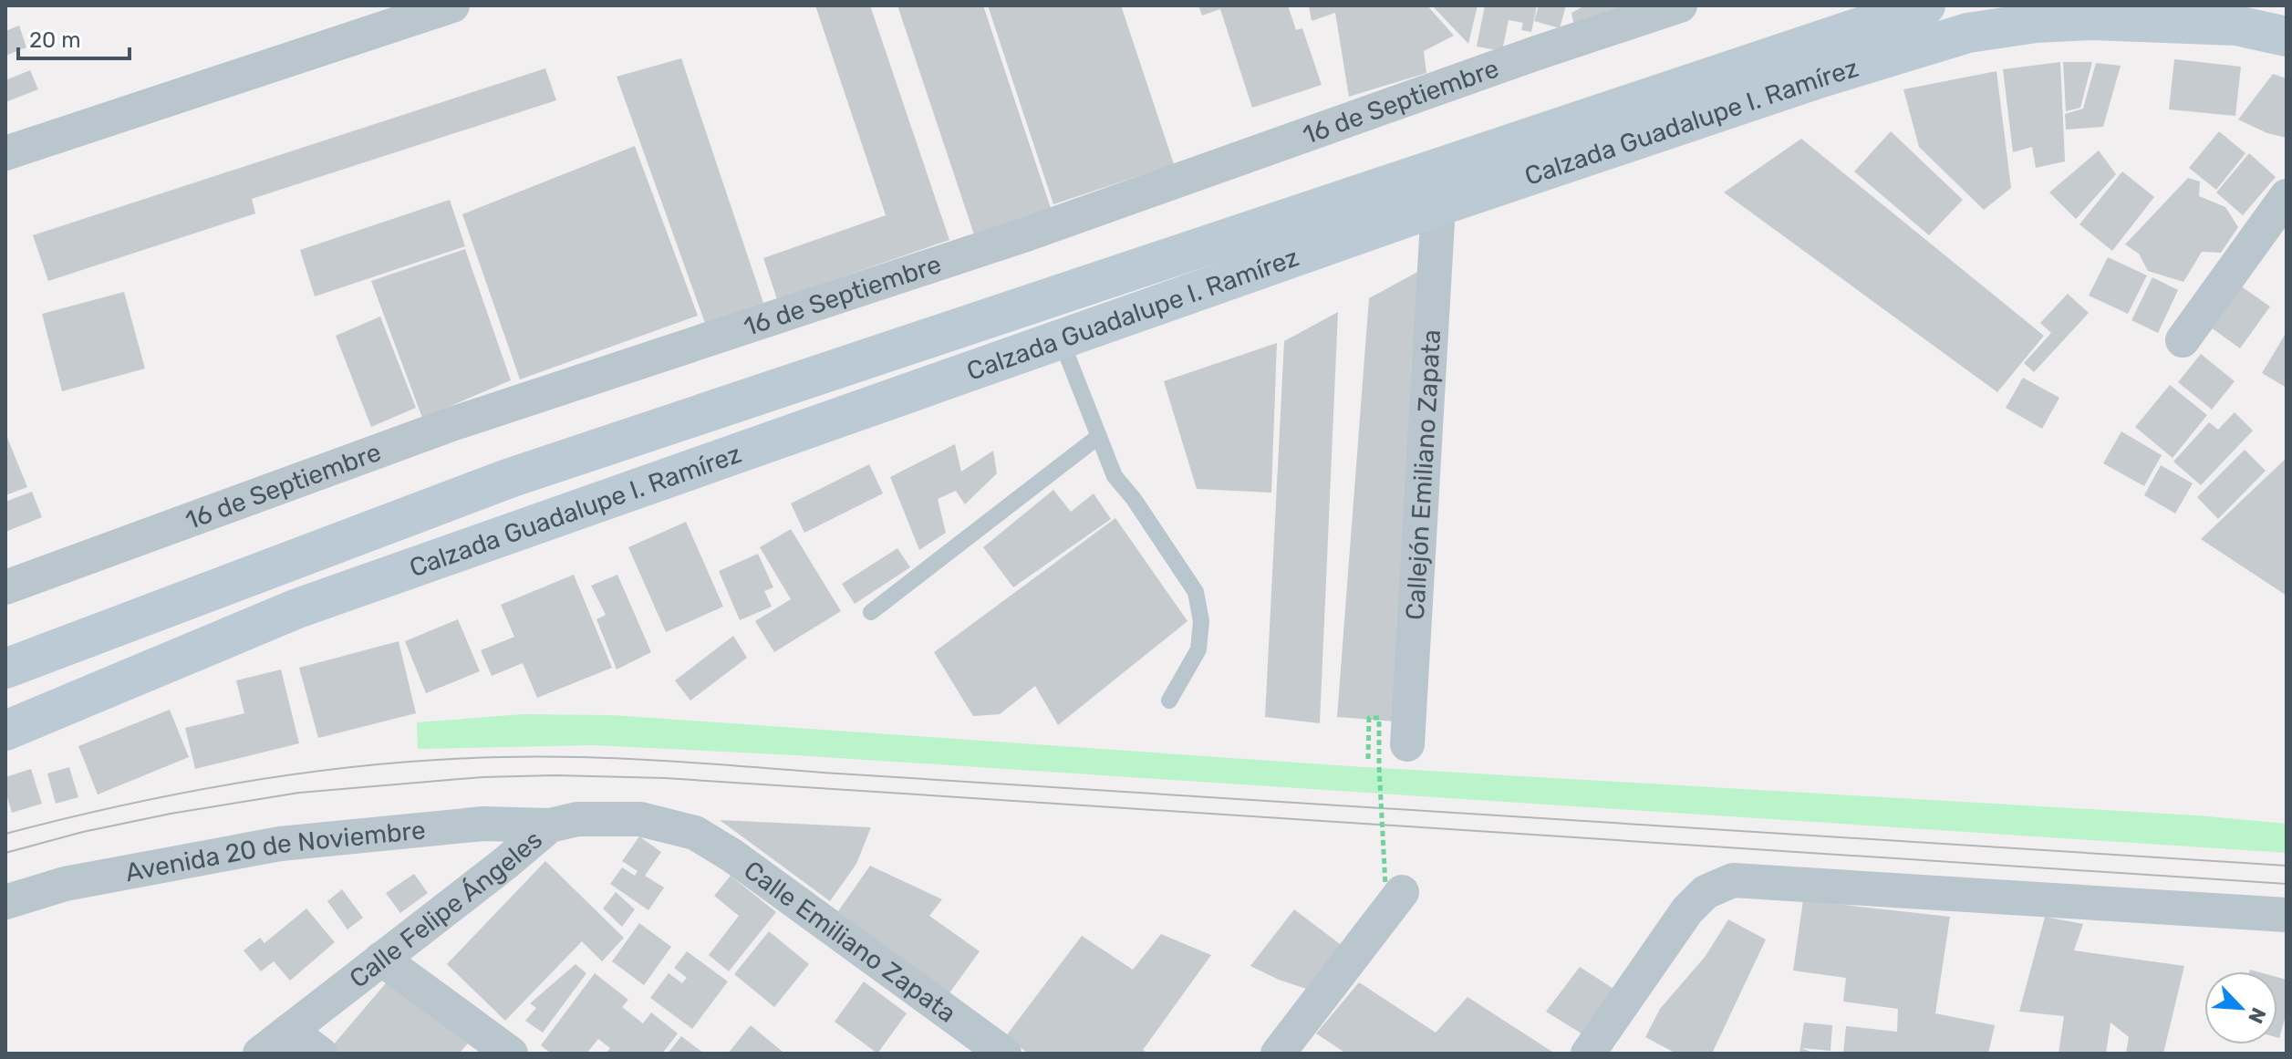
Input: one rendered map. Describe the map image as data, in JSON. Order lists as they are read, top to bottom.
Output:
{
  "streets": {
    "main road": ["Calzada Guadalupe I. Ramírez"],
    "street": [
      "16 de Septiembre",
      "Callejón Emiliano Zapata",
      "Avenida 20 de Noviembre",
      "Calle Felipe Ángeles",
      "Calle Emiliano Zapata"
    ]
  },
  "crossings": [
    ["Calzada Guadalupe I. Ramírez", "Callejón Emiliano Zapata"],
    ["Avenida 20 de Noviembre", "Calle Felipe Ángeles"],
    ["Calle Felipe Ángeles", "Calle Emiliano Zapata"]
  ],
  "scale_bar": "20 m",
  "north": "bottom right"
}
